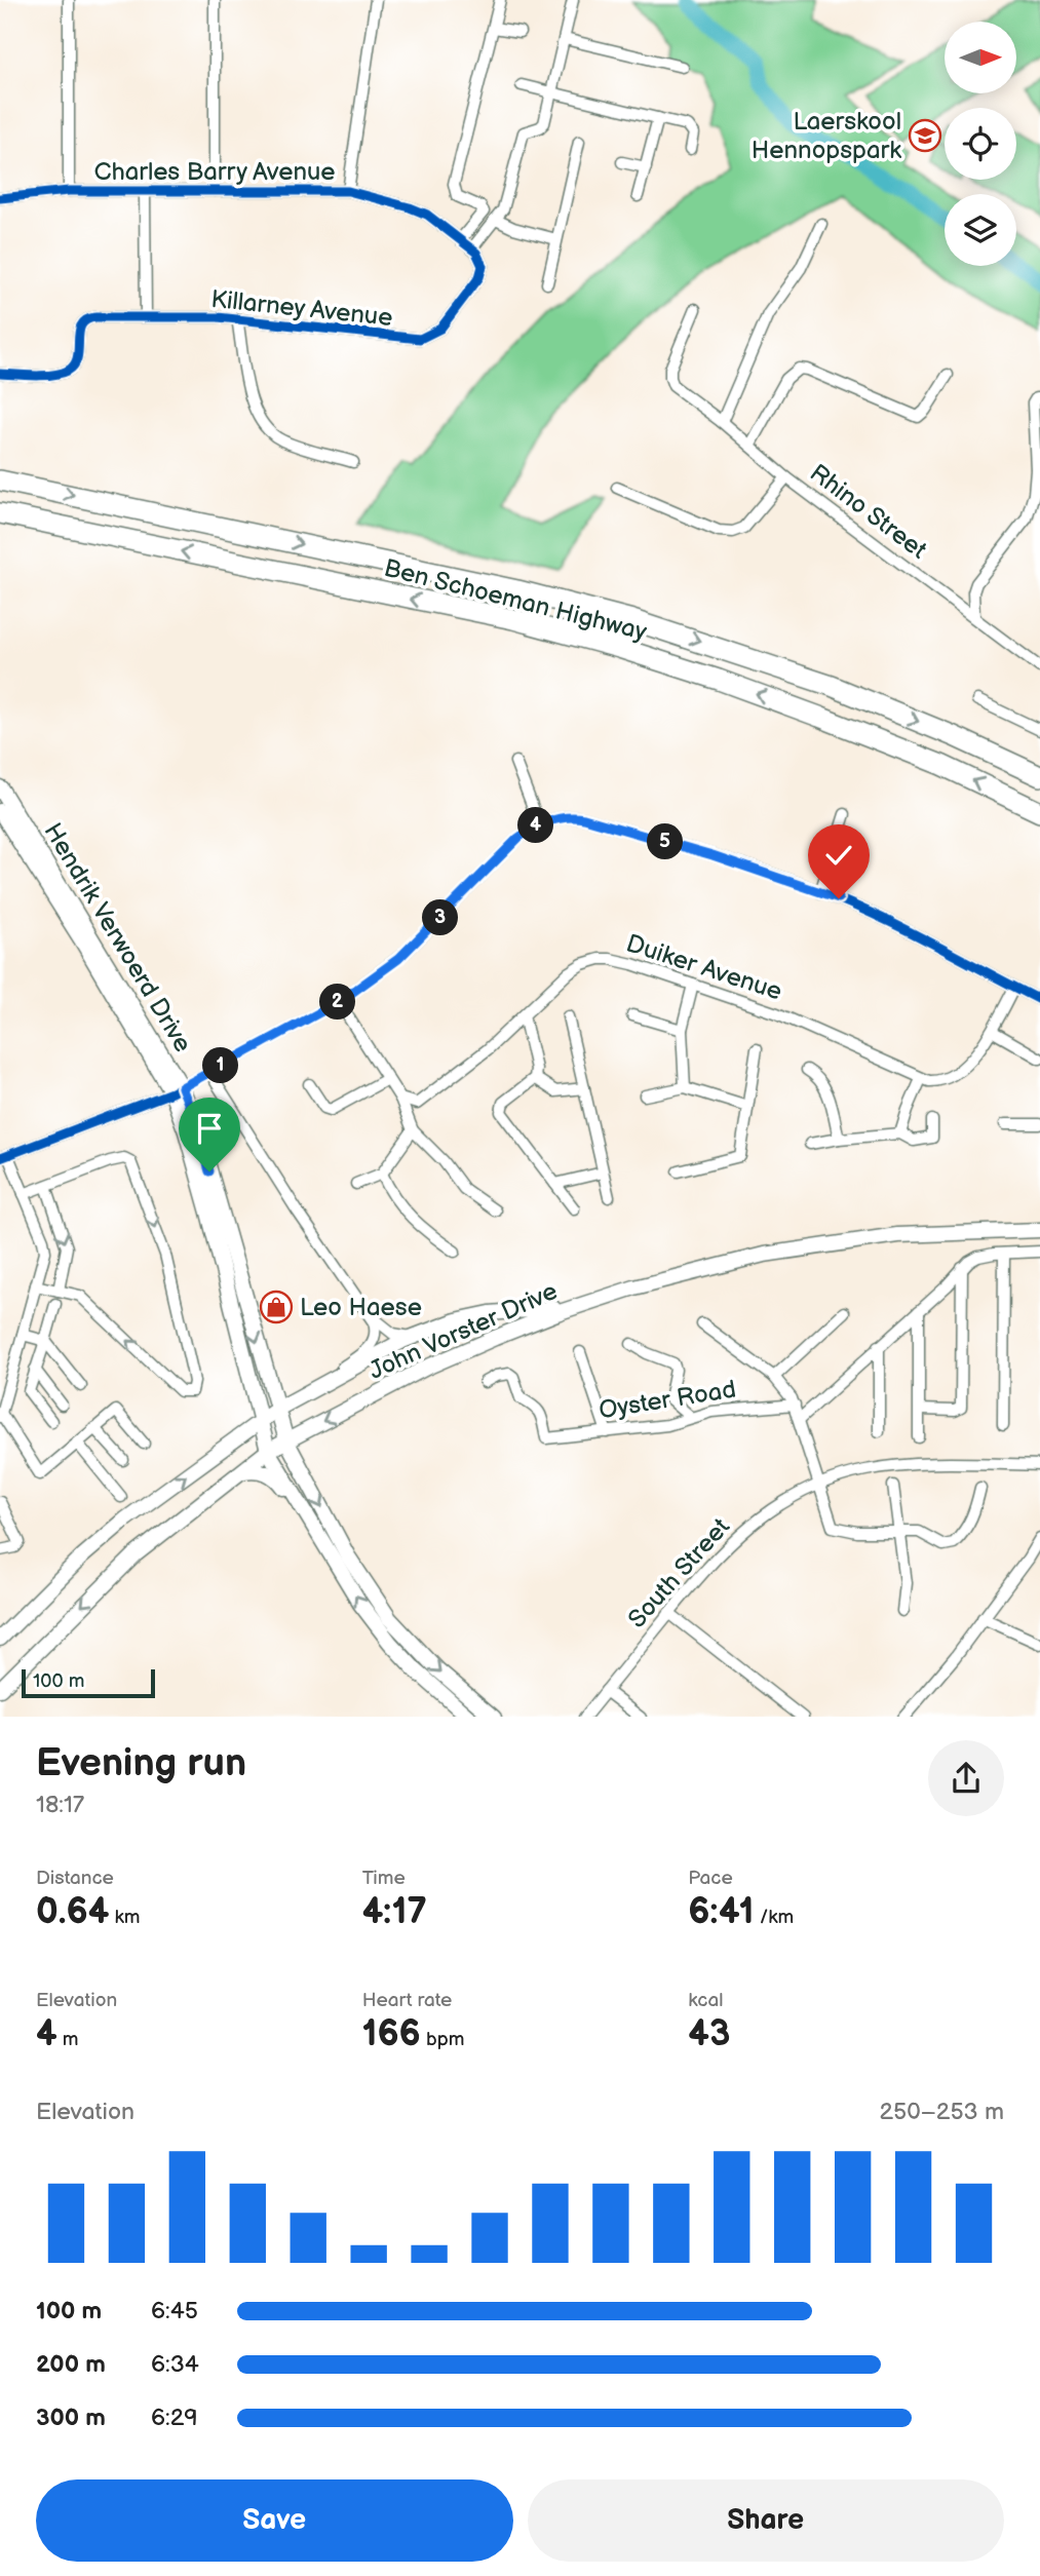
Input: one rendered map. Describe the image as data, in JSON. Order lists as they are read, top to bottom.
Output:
{
  "streets": {
    "highway": ["Ben Schoeman Highway"],
    "main road": ["Hendrik Verwoerd Drive", "John Vorster Drive"],
    "street": [
      "Charles Barry Avenue",
      "Killarney Avenue",
      "Rhino Street",
      "Duiker Avenue",
      "Oyster Road",
      "South Street"
    ]
  },
  "crossings": [
    ["Charles Barry Avenue", "Killarney Avenue"],
    ["Hendrik Verwoerd Drive", "John Vorster Drive"]
  ],
  "places": {
    "school or university": ["Laerskool Hennopspark"],
    "shop": ["Leo Haese"]
  },
  "scale_bar": "100 m",
  "north": "right",
  "page": {
    "pins": [
      "4",
      "5",
      "3",
      "2",
      "1"
    ],
    "scale": "100 m",
    "heading": ["Evening run", "18:17"],
    "stats": [
      ["Distance", "0.64 km"],
      ["Time", "4:17"],
      ["Pace", "6:41 /km"],
      ["Elevation", "4 m"],
      ["Heart rate", "166 bpm"],
      ["kcal", "43"]
    ],
    "chart": ["Elevation", "250–253 m"],
    "list": [
      {
        "name": "100 m",
        "note": "6:45"
      },
      {
        "name": "200 m",
        "note": "6:34"
      },
      {
        "name": "300 m",
        "note": "6:29"
      }
    ],
    "buttons": ["Save", "Share"]
  }
}
